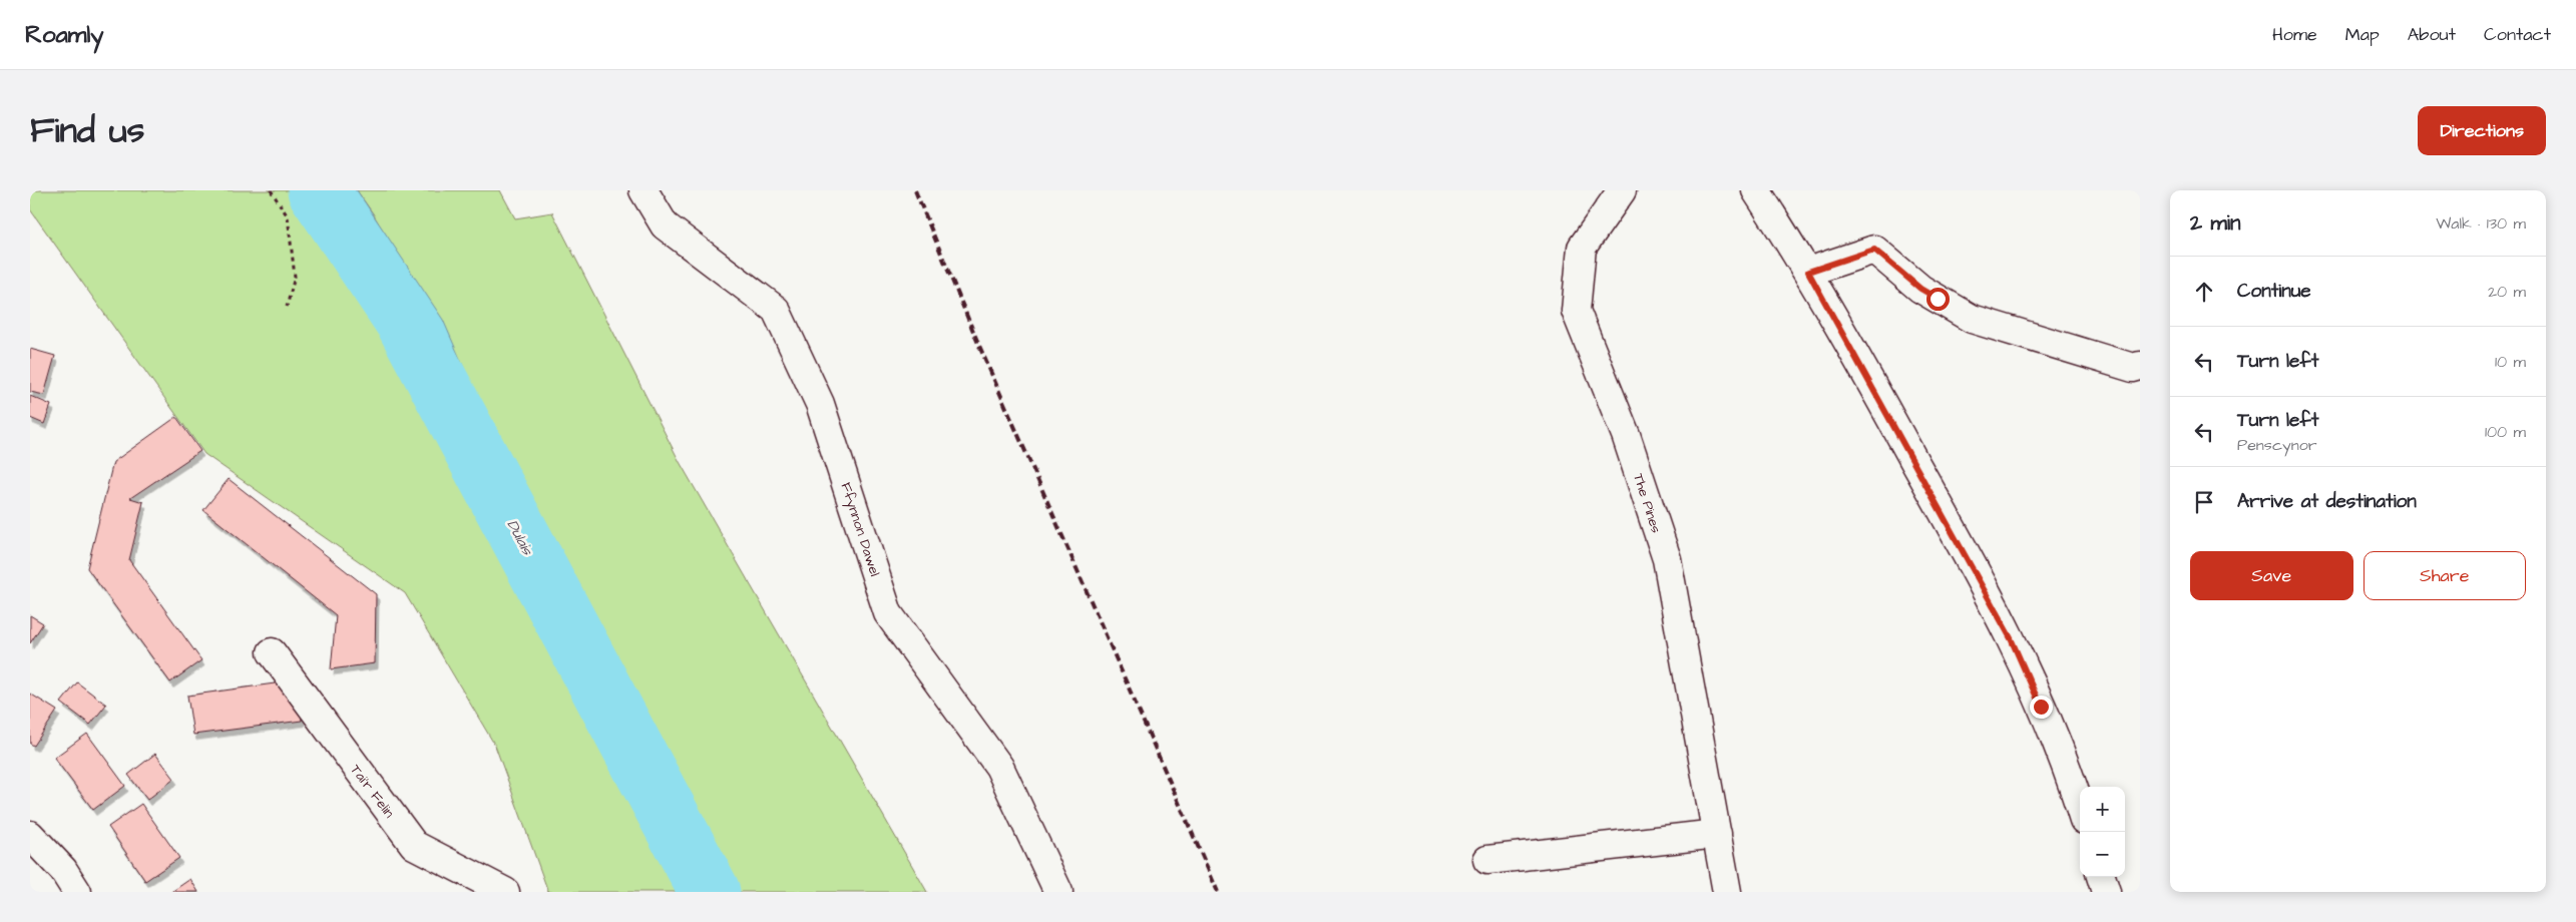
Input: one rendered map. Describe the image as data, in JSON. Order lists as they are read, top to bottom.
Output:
{
  "streets": {
    "street": ["The Pines", "Ffynnon Dawel", "Tai'r Felin"]
  },
  "water": ["Dulais"],
  "page": {
    "header": "Roamly",
    "nav": [
      "Home",
      "Map",
      "About",
      "Contact"
    ],
    "title": "Find us",
    "buttons": [
      "Directions",
      ["Save", "Share"]
    ],
    "heading": ["2 min", "Walk · 130 m"],
    "list": [
      ["Continue", "20 m"],
      ["Turn left", "10 m"],
      ["Turn left", "Penscynor", "100 m"],
      "Arrive at destination"
    ],
    "map_buttons": ["+", "−"]
  }
}
